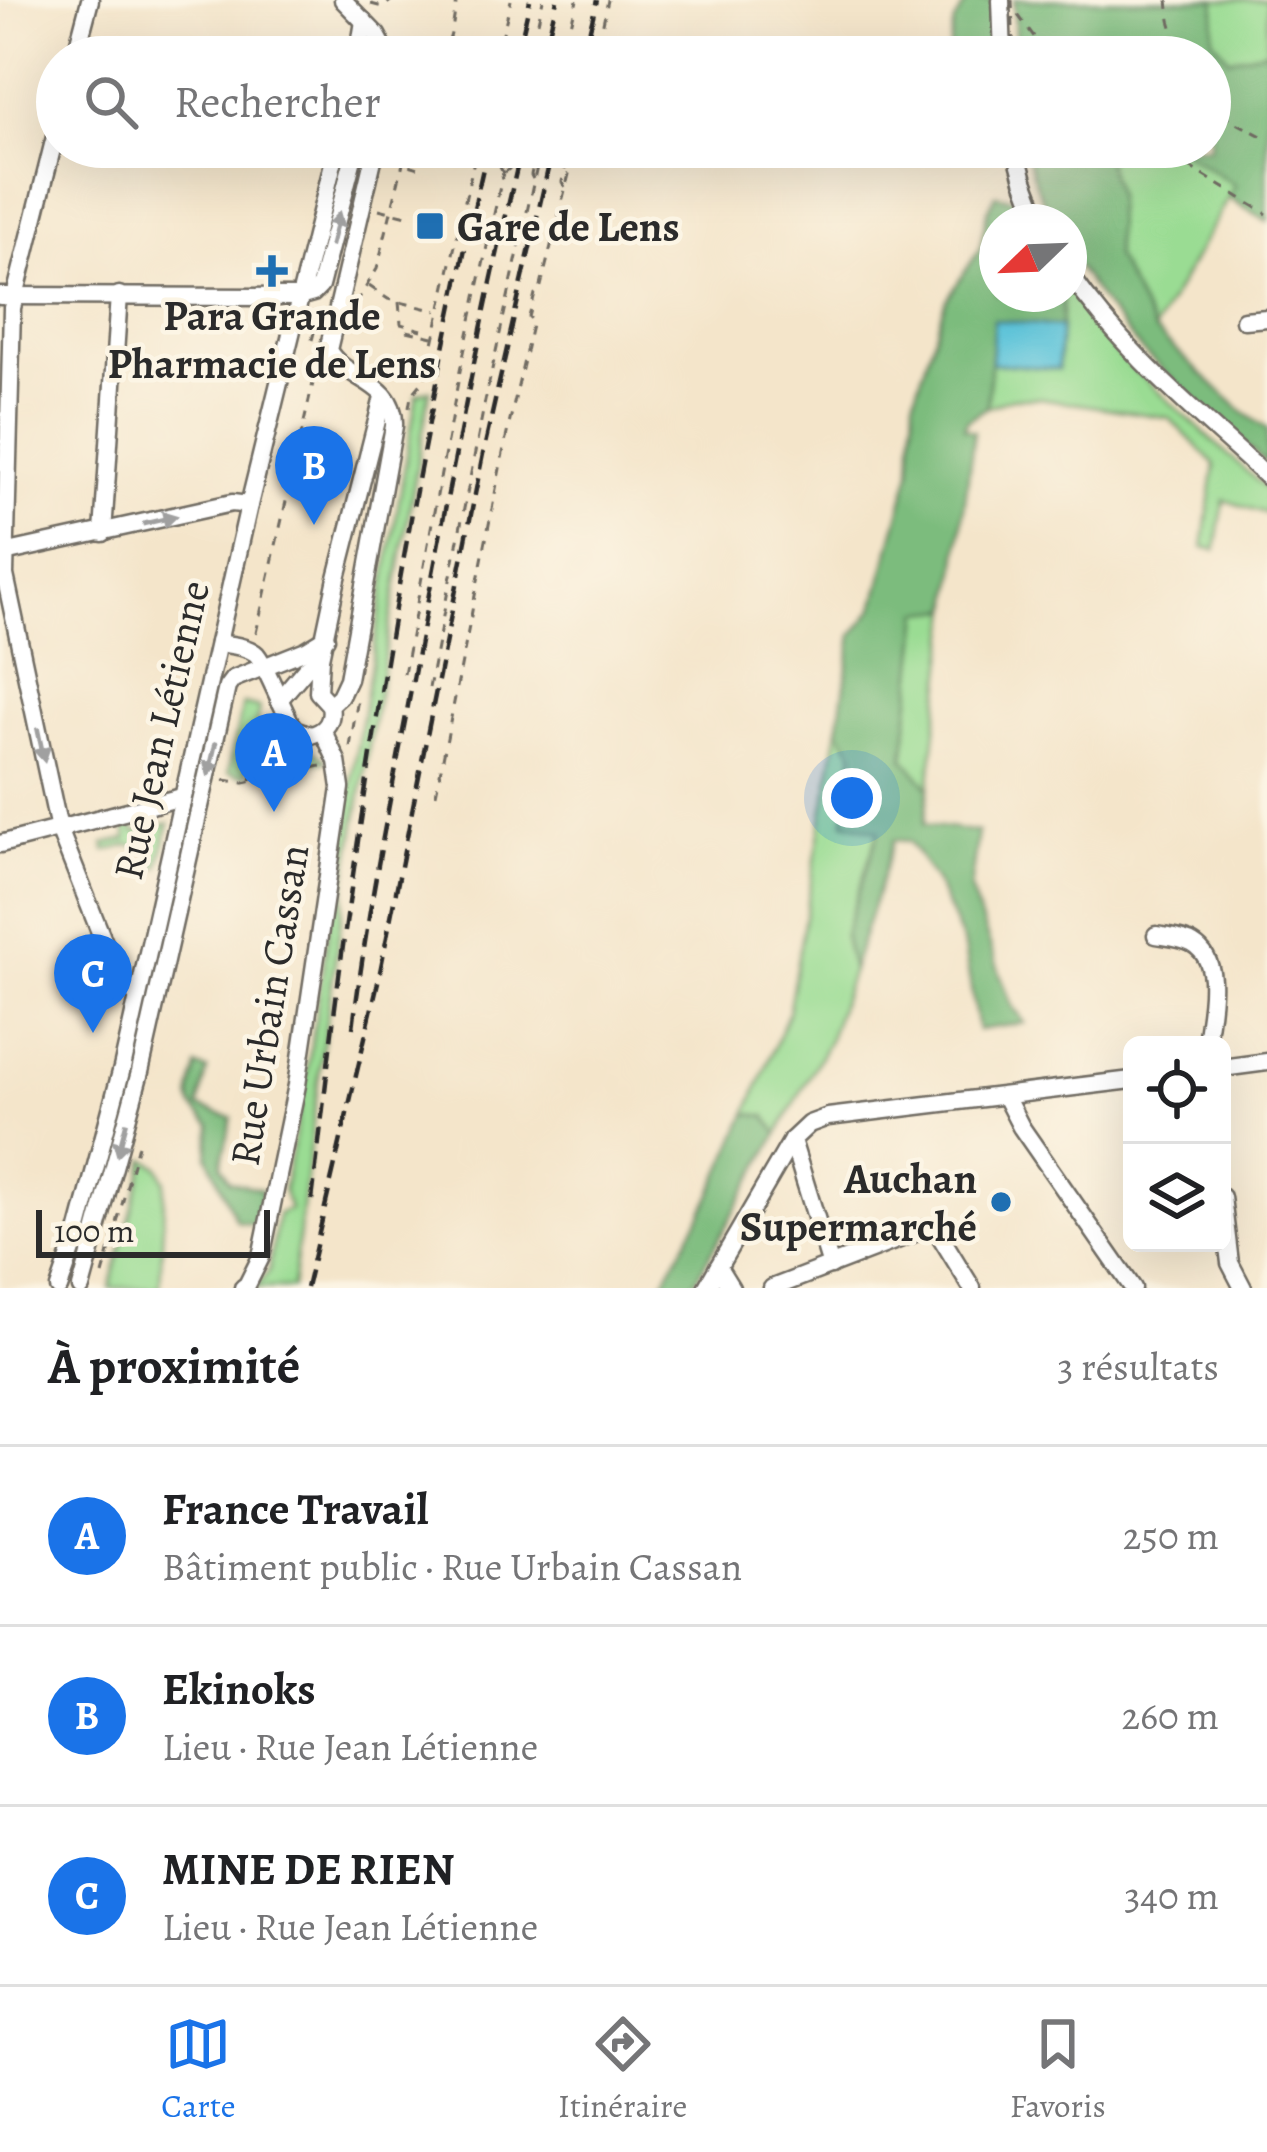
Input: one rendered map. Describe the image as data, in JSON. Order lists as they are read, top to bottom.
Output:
{
  "streets": {
    "street": ["Rue Jean Létienne", "Rue Urbain Cassan"]
  },
  "places": {
    "transit": ["Gare de Lens"],
    "health": ["Para Grande Pharmacie de Lens"],
    "other": ["Auchan Supermarché"]
  },
  "scale_bar": "100 m",
  "north": "bottom left",
  "page": {
    "search": "Rechercher",
    "pins": ["B", "A", "C"],
    "scale": "100 m",
    "heading": ["À proximité", "3 résultats"],
    "list": [
      {
        "mark": "A",
        "name": "France Travail",
        "note": "Bâtiment public · Rue Urbain Cassan",
        "value": "250 m"
      },
      {
        "mark": "B",
        "name": "Ekinoks",
        "note": "Lieu · Rue Jean Létienne",
        "value": "260 m"
      },
      {
        "mark": "C",
        "name": "MINE DE RIEN",
        "note": "Lieu · Rue Jean Létienne",
        "value": "340 m"
      }
    ],
    "nav": ["Carte", "Itinéraire", "Favoris"]
  }
}
